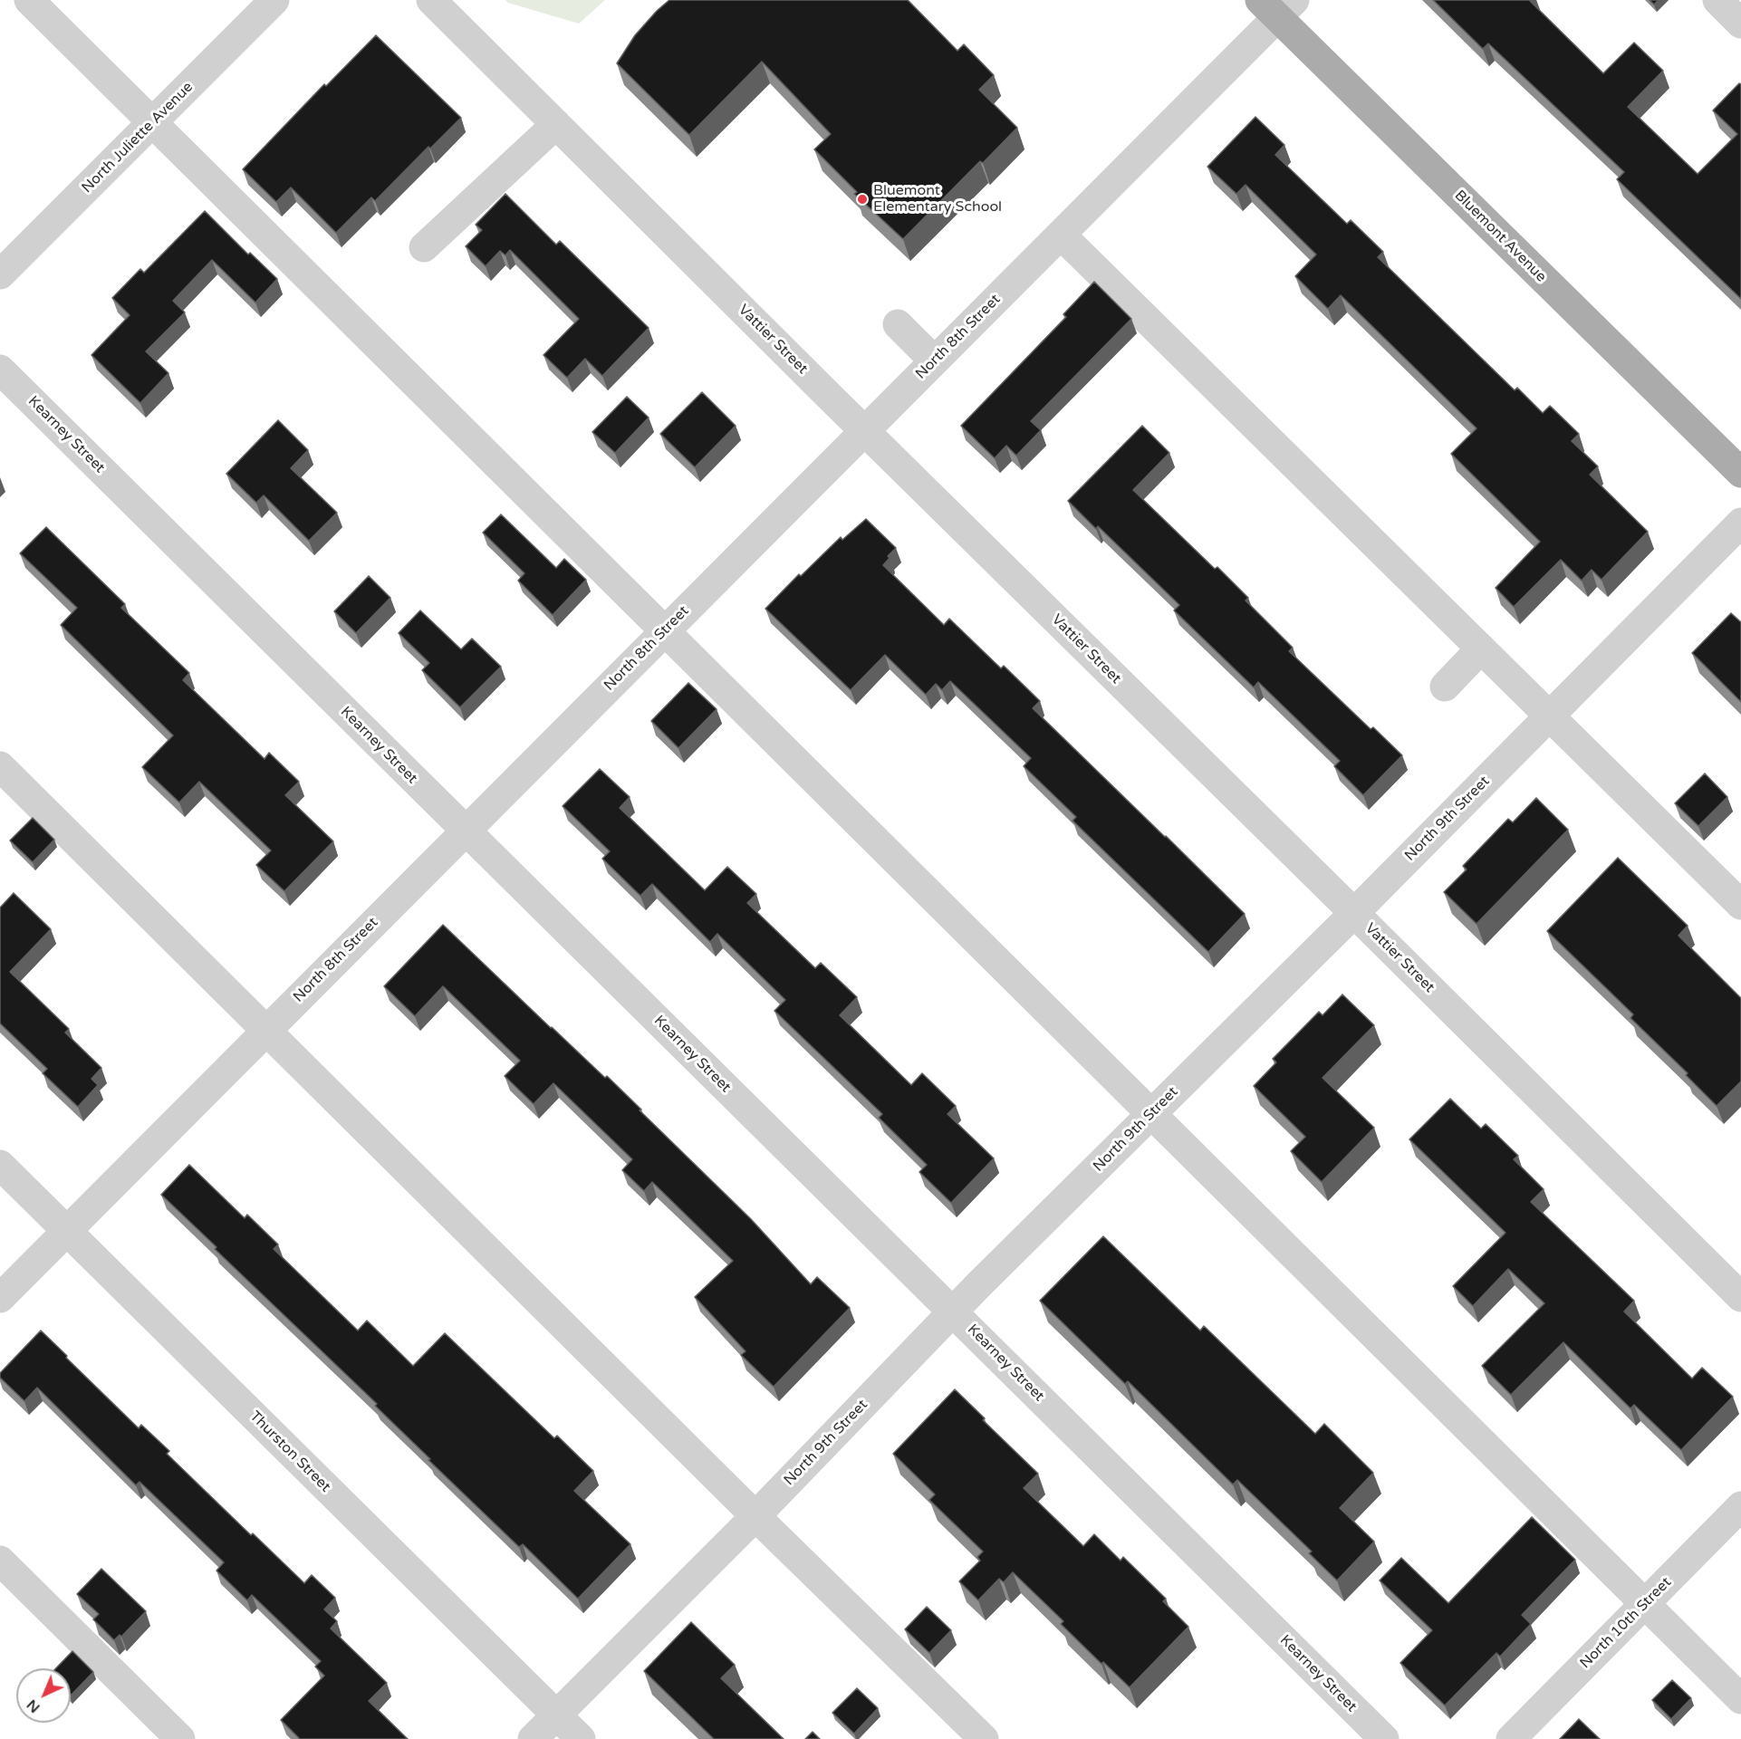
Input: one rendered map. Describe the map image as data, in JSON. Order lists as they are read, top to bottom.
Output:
{
  "streets": {
    "main road": ["Bluemont Avenue"],
    "street": [
      "North Juliette Avenue",
      "North 8th Street",
      "Vattier Street",
      "Kearney Street",
      "North 9th Street",
      "Thurston Street",
      "North 10th Street"
    ]
  },
  "crossings": [
    ["Bluemont Avenue", "North 8th Street"],
    ["North 8th Street", "Vattier Street"],
    ["North 8th Street", "Kearney Street"],
    ["North 8th Street", "Thurston Street"],
    ["Vattier Street", "North 9th Street"],
    ["Kearney Street", "North 9th Street"],
    ["North 9th Street", "Thurston Street"]
  ],
  "places": ["Bluemont Elementary School"],
  "north": "bottom left"
}
